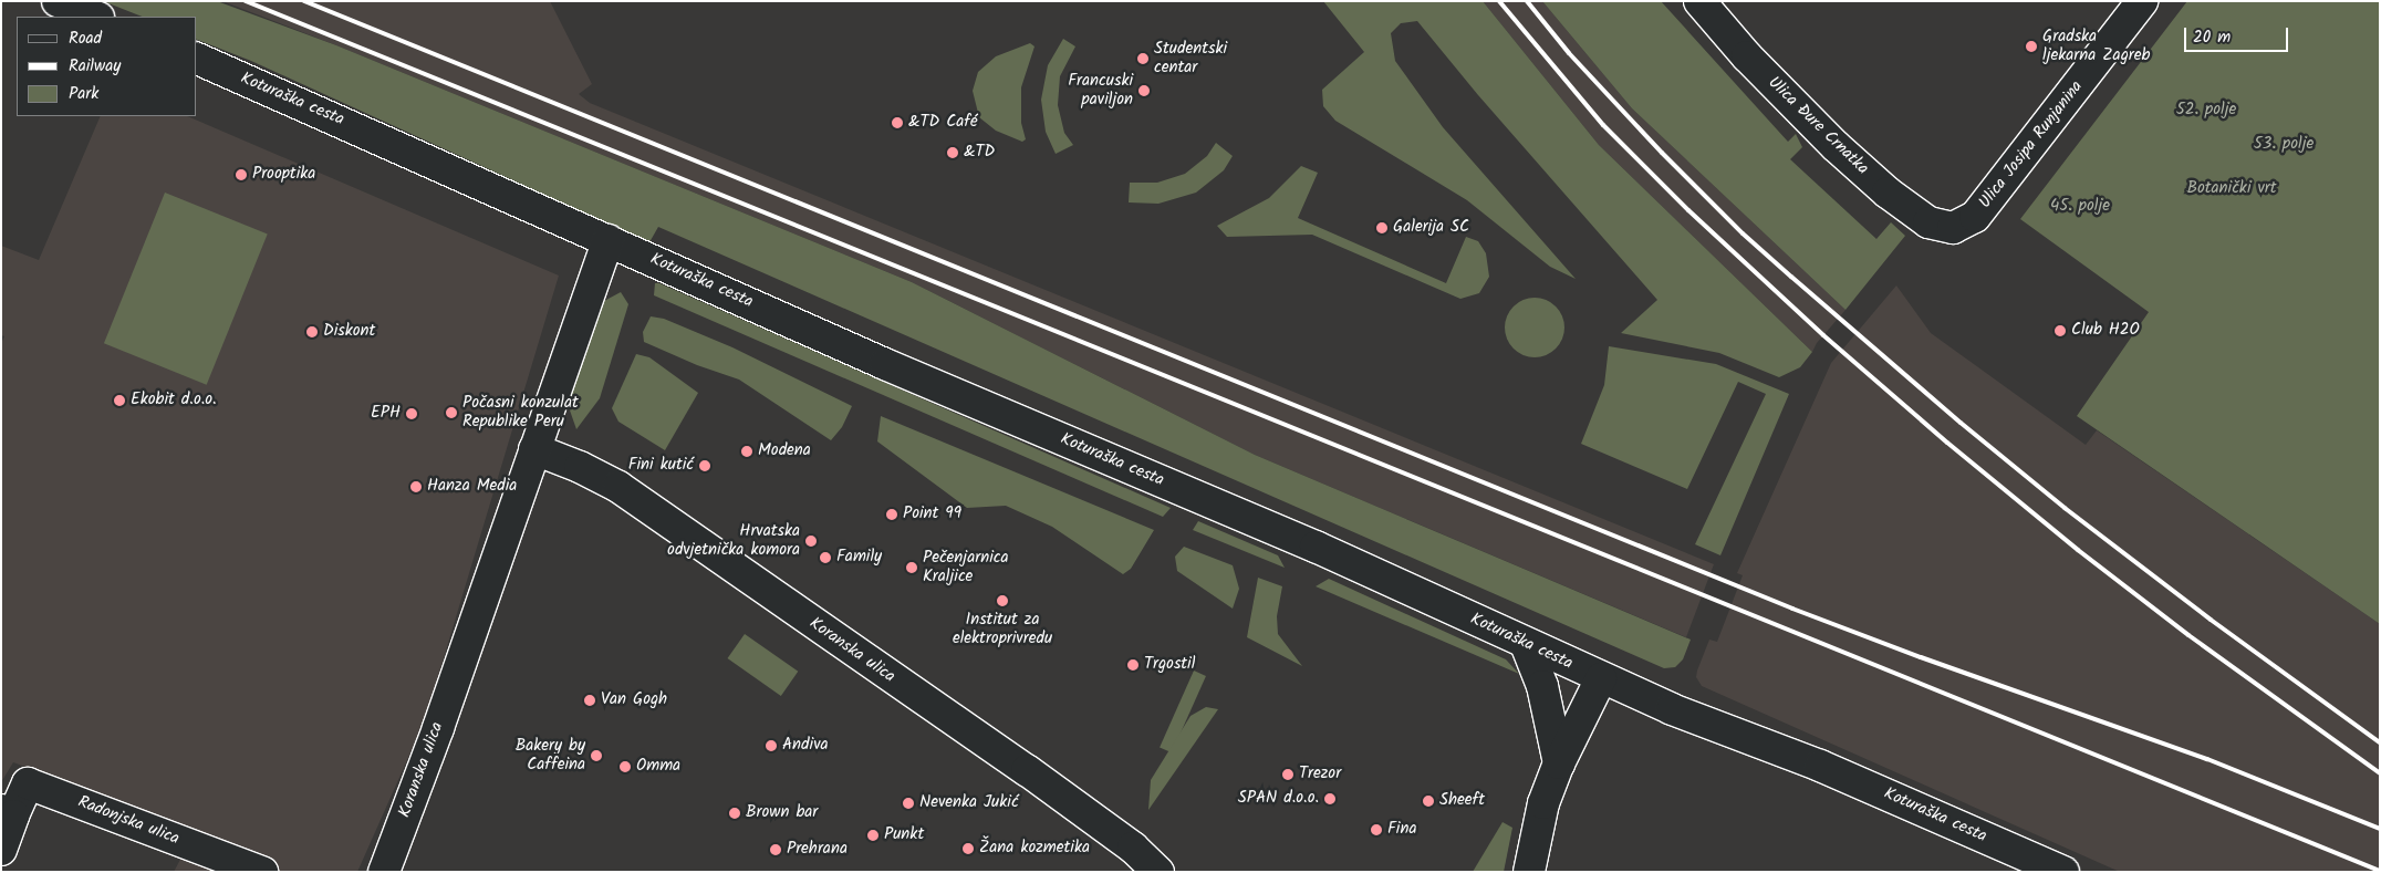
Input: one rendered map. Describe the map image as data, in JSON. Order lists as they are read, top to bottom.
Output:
{
  "streets": {
    "street": [
      "Koturaška cesta",
      "Ulica Đure Crnatka",
      "Ulica Josipa Runjanina",
      "Koranska ulica",
      "Radonjska ulica"
    ]
  },
  "crossings": [
    ["Koturaška cesta", "Koranska ulica"],
    ["Ulica Đure Crnatka", "Ulica Josipa Runjanina"]
  ],
  "parks": [
    "52. polje",
    "53. polje",
    "Botanički vrt",
    "45. polje"
  ],
  "places": [
    "Gradska ljekarna Zagreb",
    "Studentski centar",
    "Francuski paviljon",
    "&TD Café",
    "&TD",
    "Prooptika",
    "Galerija SC",
    "Club H2O",
    "Diskont",
    "Ekobit d.o.o.",
    "Počasni konzulat Republike Peru",
    "EPH",
    "Modena",
    "Fini kutić",
    "Hanza Media",
    "Point 99",
    "Hrvatska odvjetnička komora",
    "Family",
    "Pečenjarnica Kraljice",
    "Institut za elektroprivredu",
    "Trgostil",
    "Van Gogh",
    "Andiva",
    "Bakery by Caffeina",
    "Omma",
    "Trezor",
    "SPAN d.o.o.",
    "Sheeft",
    "Nevenka Jukić",
    "Brown bar",
    "Fina",
    "Punkt",
    "Žana kozmetika",
    "Prehrana"
  ],
  "legend": ["Road", "Railway", "Park"],
  "scale_bar": "20 m"
}
